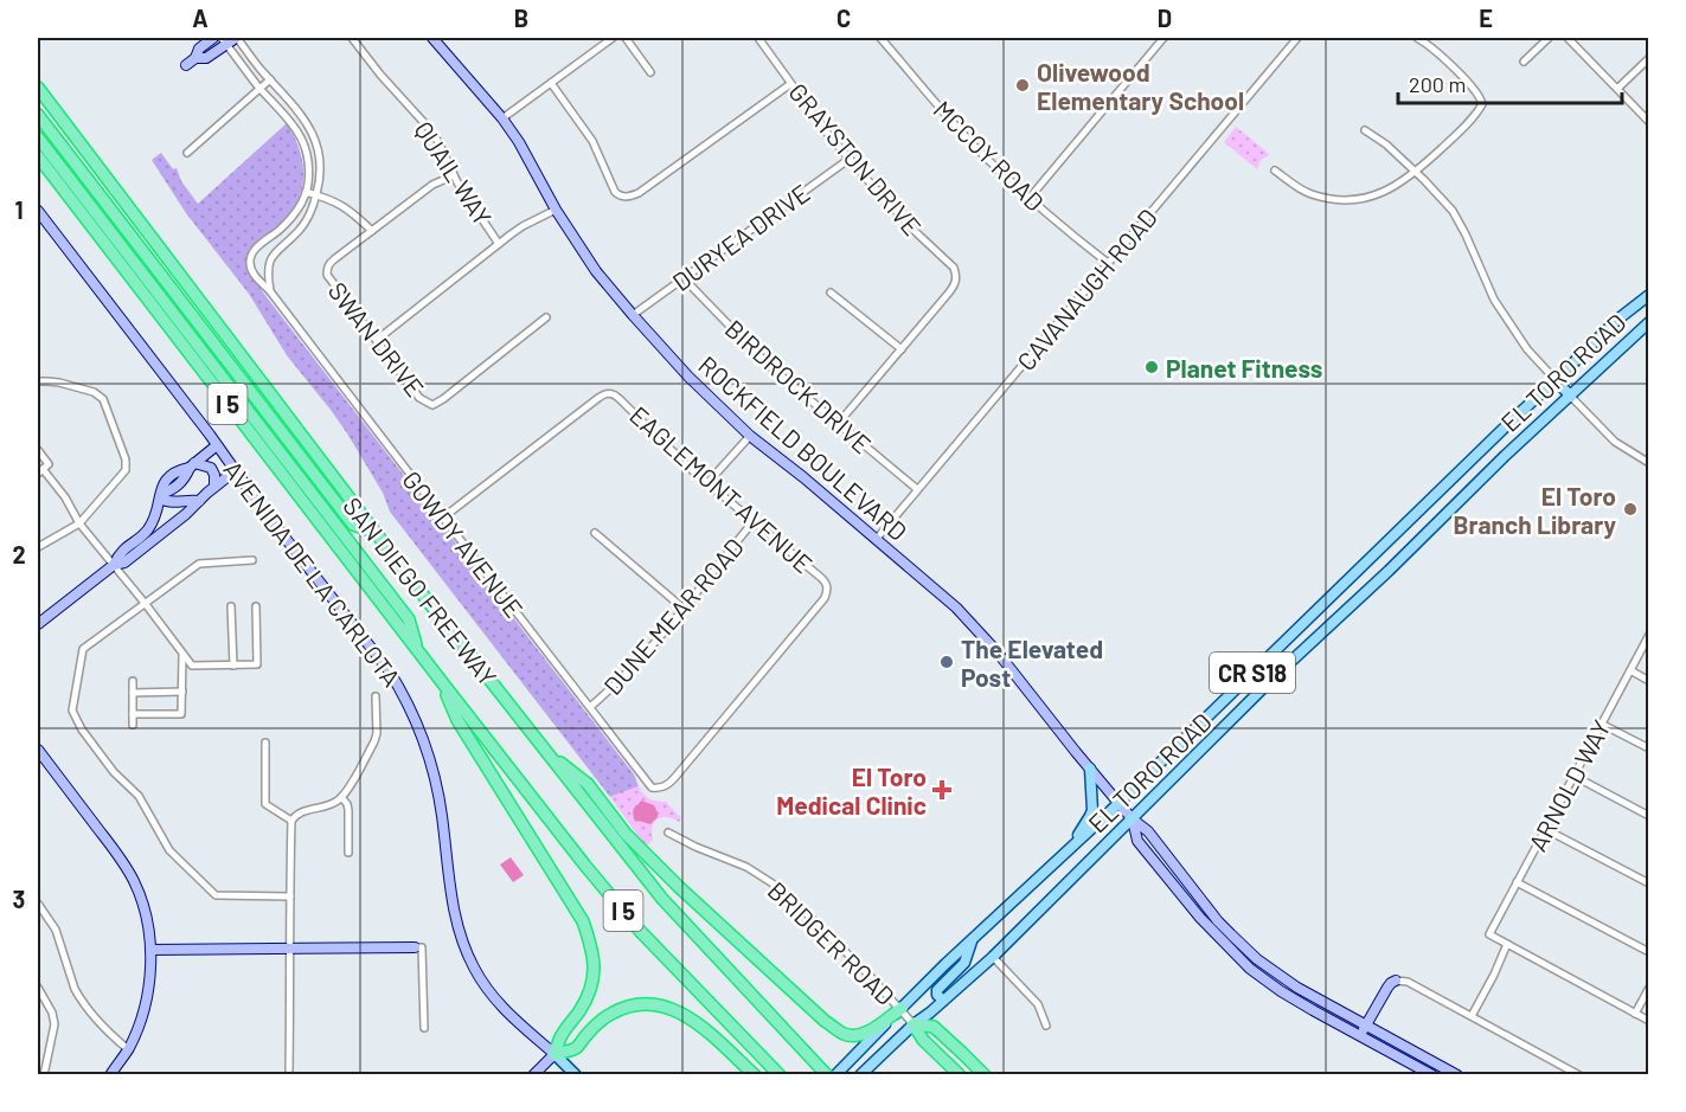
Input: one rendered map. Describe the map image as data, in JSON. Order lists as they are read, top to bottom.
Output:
{
  "streets": {
    "highway": ["I 5", "SAN DIEGO FREEWAY"],
    "main road": [
      "EL TORO ROAD",
      "ROCKFIELD BOULEVARD",
      "AVENIDA DE LA CARLOTA",
      "CR S18"
    ],
    "street": [
      "MCCOY ROAD",
      "GRAYSTON DRIVE",
      "QUAIL WAY",
      "DURYEA DRIVE",
      "CAVANAUGH ROAD",
      "SWAN DRIVE",
      "BIRDROCK DRIVE",
      "EAGLEMONT AVENUE",
      "GOWDY AVENUE",
      "DUNE MEAR ROAD",
      "ARNOLD WAY",
      "BRIDGER ROAD"
    ]
  },
  "crossings": [
    ["MCCOY ROAD", "CAVANAUGH ROAD"],
    ["GRAYSTON DRIVE", "DURYEA DRIVE"],
    ["DURYEA DRIVE", "BIRDROCK DRIVE"],
    ["DURYEA DRIVE", "ROCKFIELD BOULEVARD"],
    ["CAVANAUGH ROAD", "BIRDROCK DRIVE"],
    ["CAVANAUGH ROAD", "ROCKFIELD BOULEVARD"],
    ["EL TORO ROAD", "ROCKFIELD BOULEVARD"],
    ["EL TORO ROAD", "SAN DIEGO FREEWAY"],
    ["EL TORO ROAD", "BRIDGER ROAD"],
    ["EAGLEMONT AVENUE", "GOWDY AVENUE"],
    ["EAGLEMONT AVENUE", "DUNE MEAR ROAD"],
    ["GOWDY AVENUE", "DUNE MEAR ROAD"]
  ],
  "places": {
    "other": [
      "Olivewood Elementary School",
      "Planet Fitness",
      "El Toro Branch Library",
      "The Elevated Post"
    ],
    "health": ["El Toro Medical Clinic"]
  },
  "scale_bar": "200 m",
  "grid": {
    "columns": [
      "A",
      "B",
      "C",
      "D",
      "E"
    ],
    "rows": ["1", "2", "3"]
  }
}
